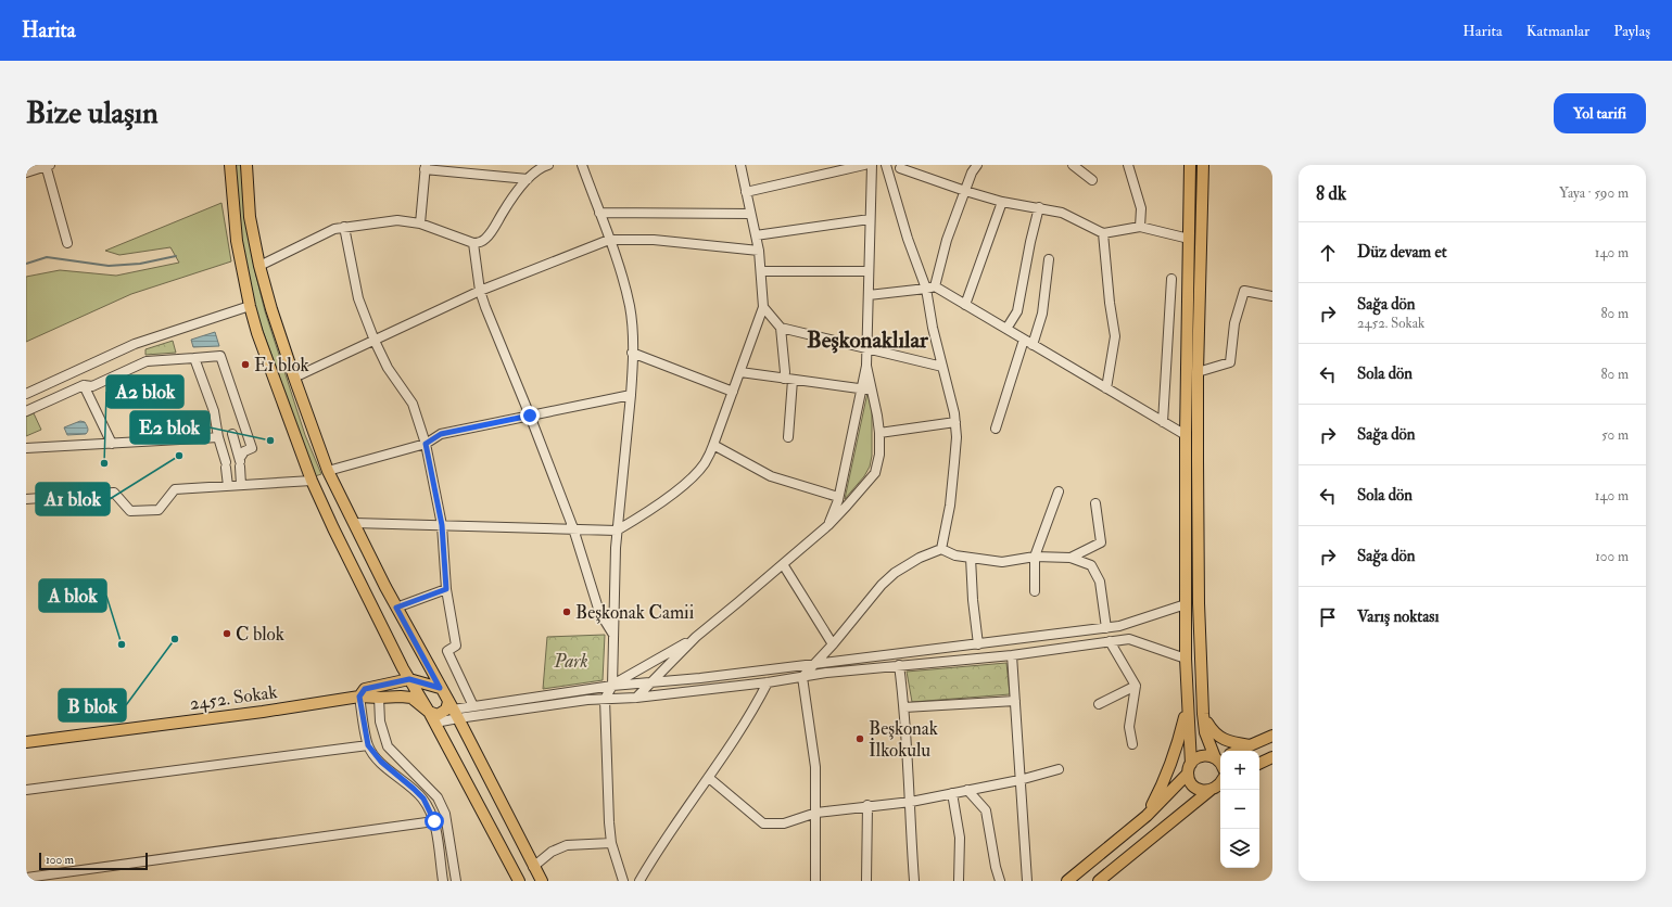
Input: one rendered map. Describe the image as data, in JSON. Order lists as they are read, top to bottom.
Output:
{
  "streets": {
    "main road": ["2452. Sokak"]
  },
  "districts": ["Beşkonaklılar"],
  "parks": ["Park"],
  "places": [
    "E1 blok",
    "E2 blok",
    "A1 blok",
    "A2 blok",
    "Beşkonak Camii",
    "C blok",
    "B blok",
    "A blok",
    "Beşkonak İlkokulu"
  ],
  "scale_bar": "100 m",
  "page": {
    "header": "Harita",
    "nav": ["Harita", "Katmanlar", "Paylaş"],
    "buttons": "Yol tarifi",
    "title": "Bize ulaşın",
    "heading": ["8 dk", "Yaya · 590 m"],
    "list": [
      ["Düz devam et", "140 m"],
      ["Sağa dön", "2452. Sokak", "80 m"],
      ["Sola dön", "80 m"],
      ["Sağa dön", "50 m"],
      ["Sola dön", "140 m"],
      ["Sağa dön", "100 m"],
      "Varış noktası"
    ],
    "map_buttons": ["+", "−"],
    "scale": "100 m"
  }
}
